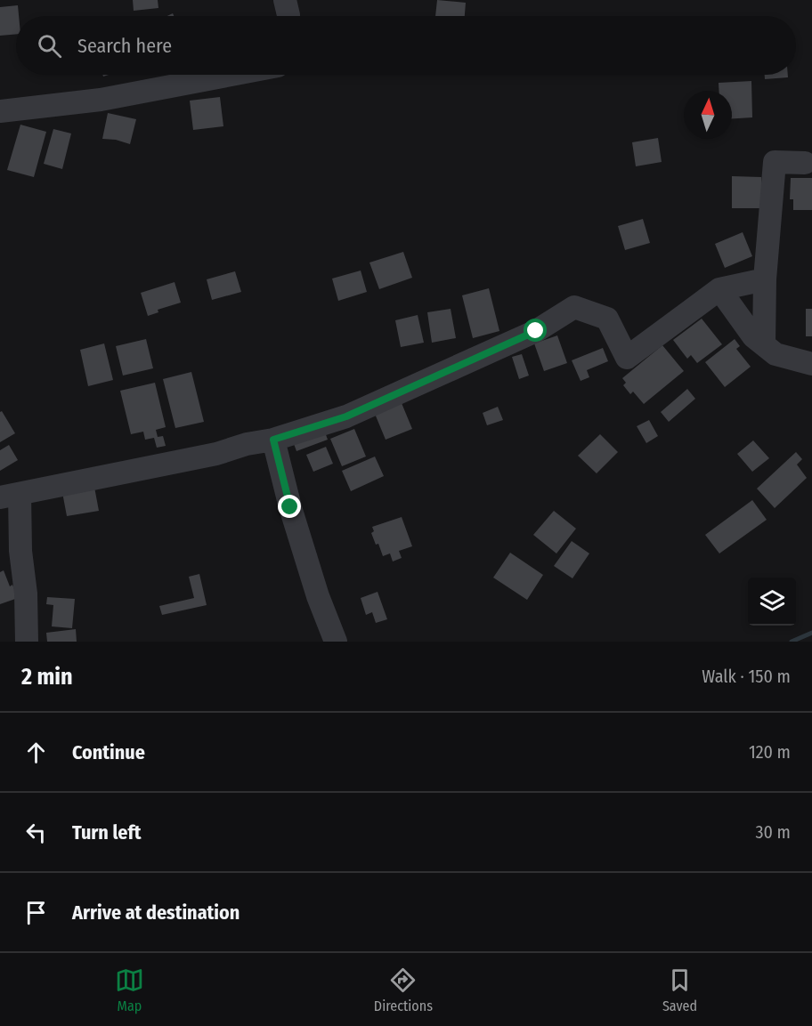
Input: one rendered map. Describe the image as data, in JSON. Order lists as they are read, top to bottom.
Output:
{
  "north": "top",
  "page": {
    "search": "Search here",
    "heading": ["2 min", "Walk · 150 m"],
    "list": [
      ["Continue", "120 m"],
      ["Turn left", "30 m"],
      "Arrive at destination"
    ],
    "nav": ["Map", "Directions", "Saved"]
  }
}
